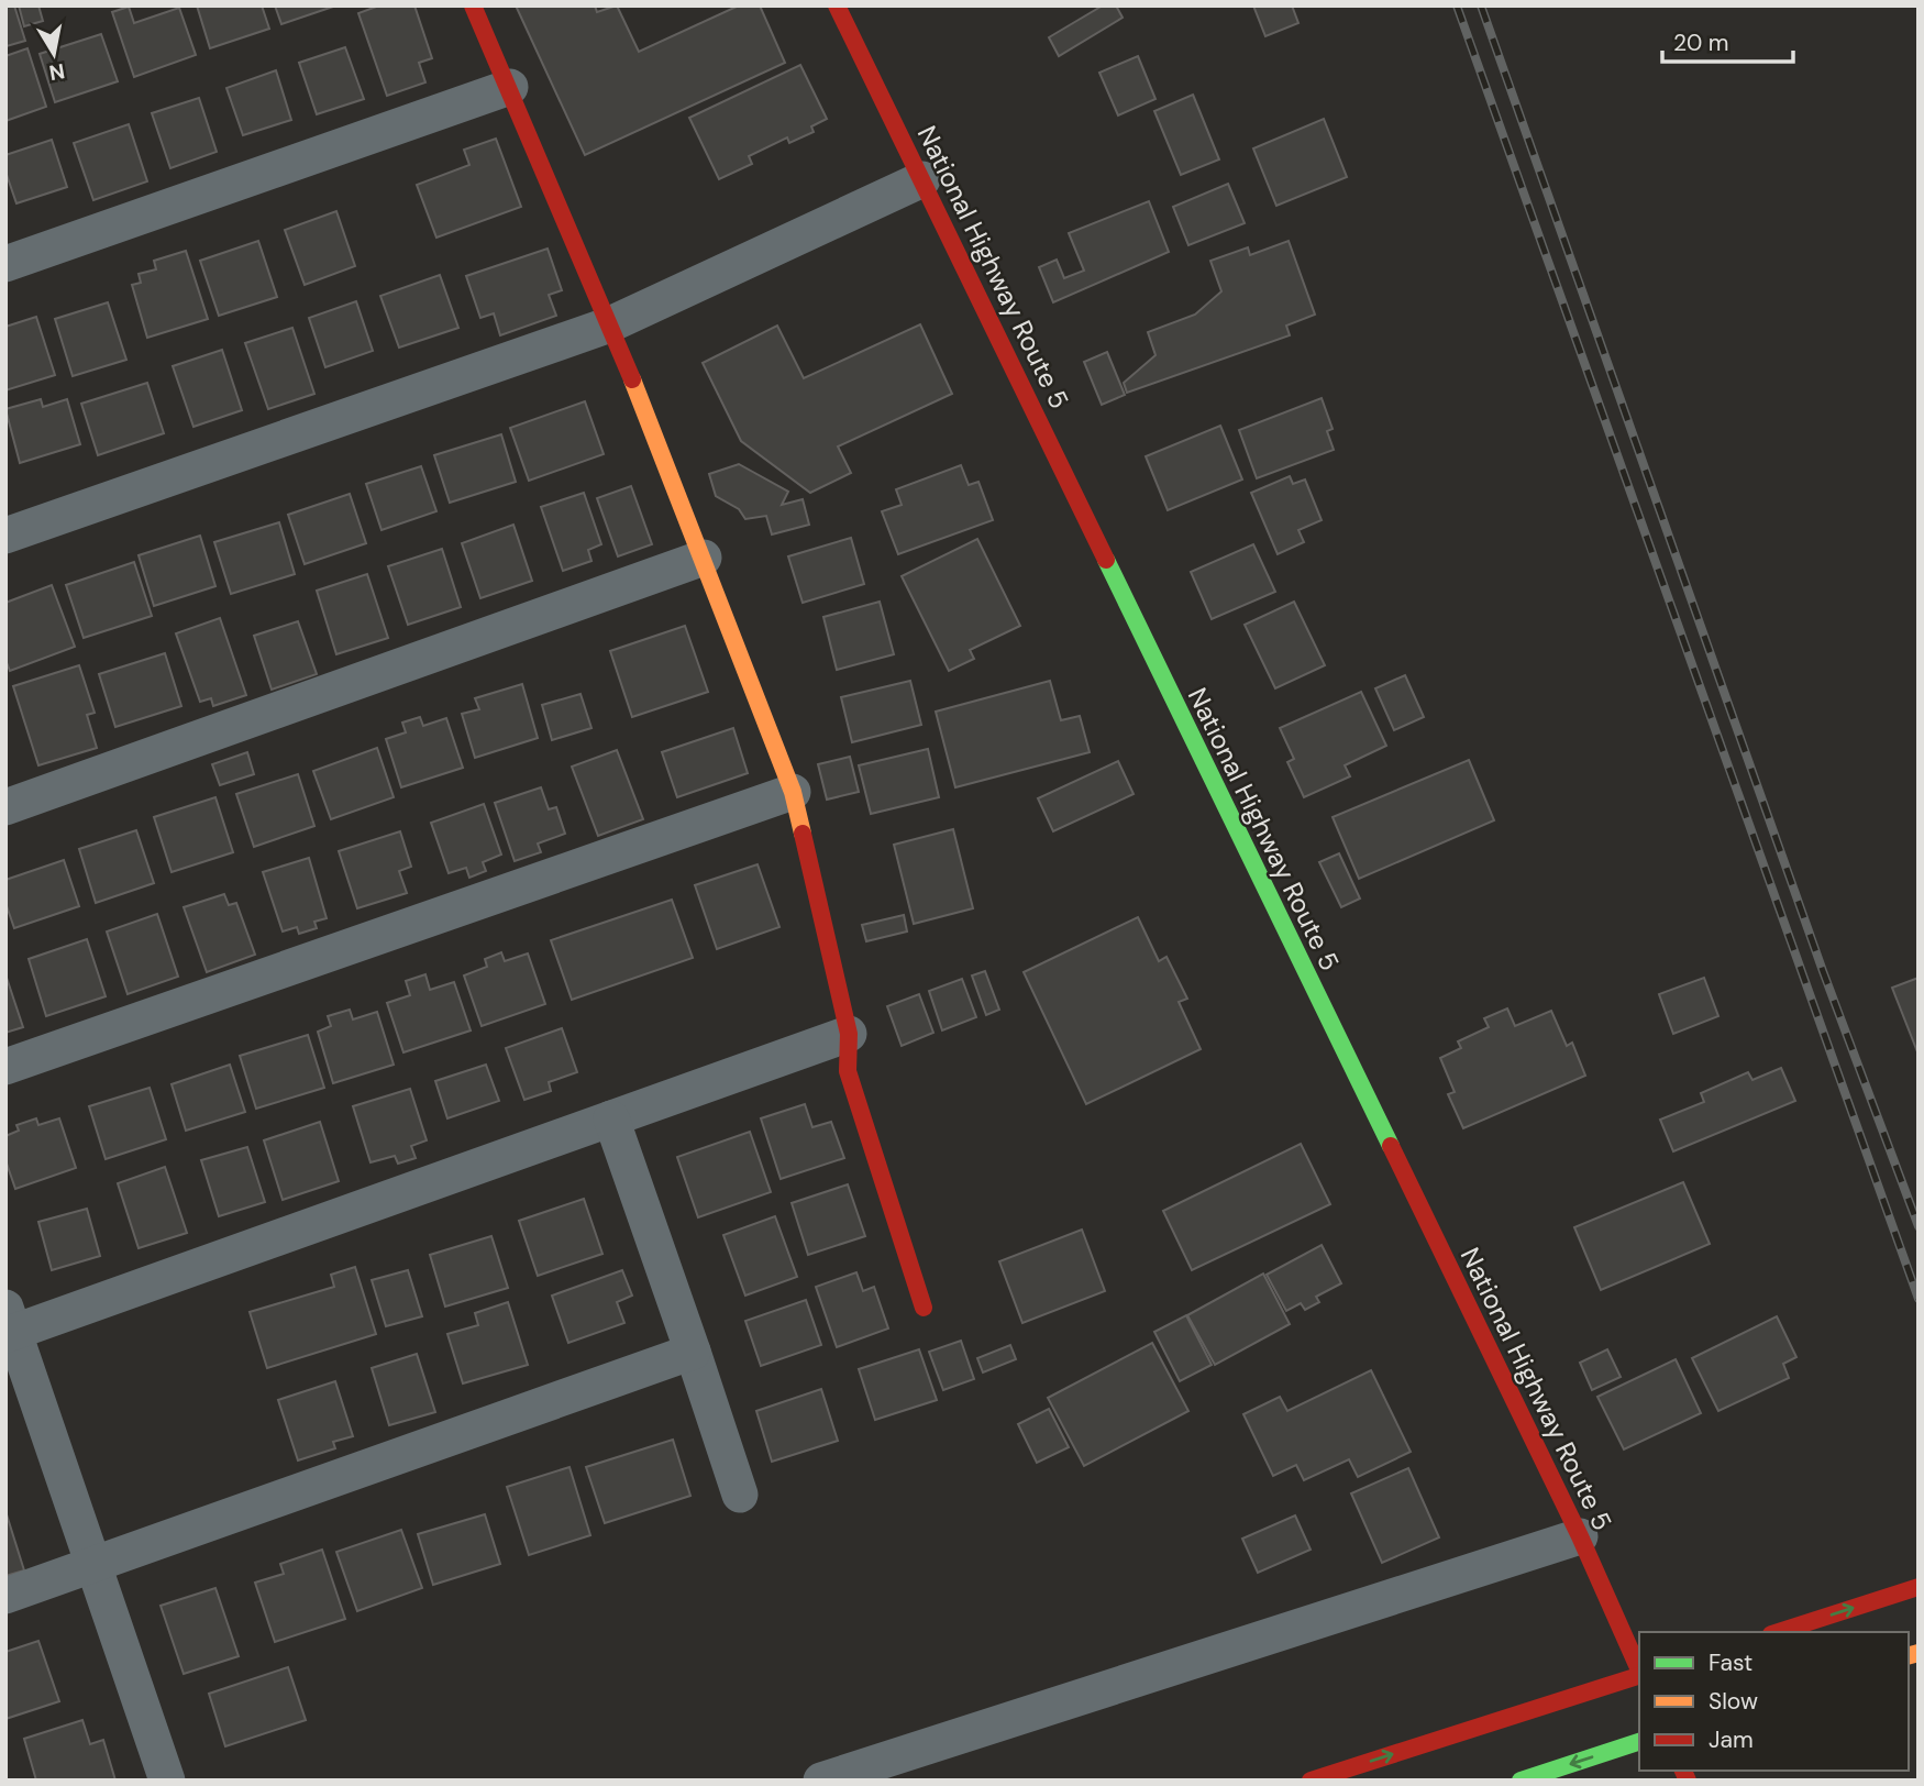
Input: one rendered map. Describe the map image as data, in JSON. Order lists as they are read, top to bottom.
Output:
{
  "streets": {
    "main road": ["National Highway Route 5"]
  },
  "legend": ["Fast", "Slow", "Jam"],
  "scale_bar": "20 m",
  "north": "bottom"
}
